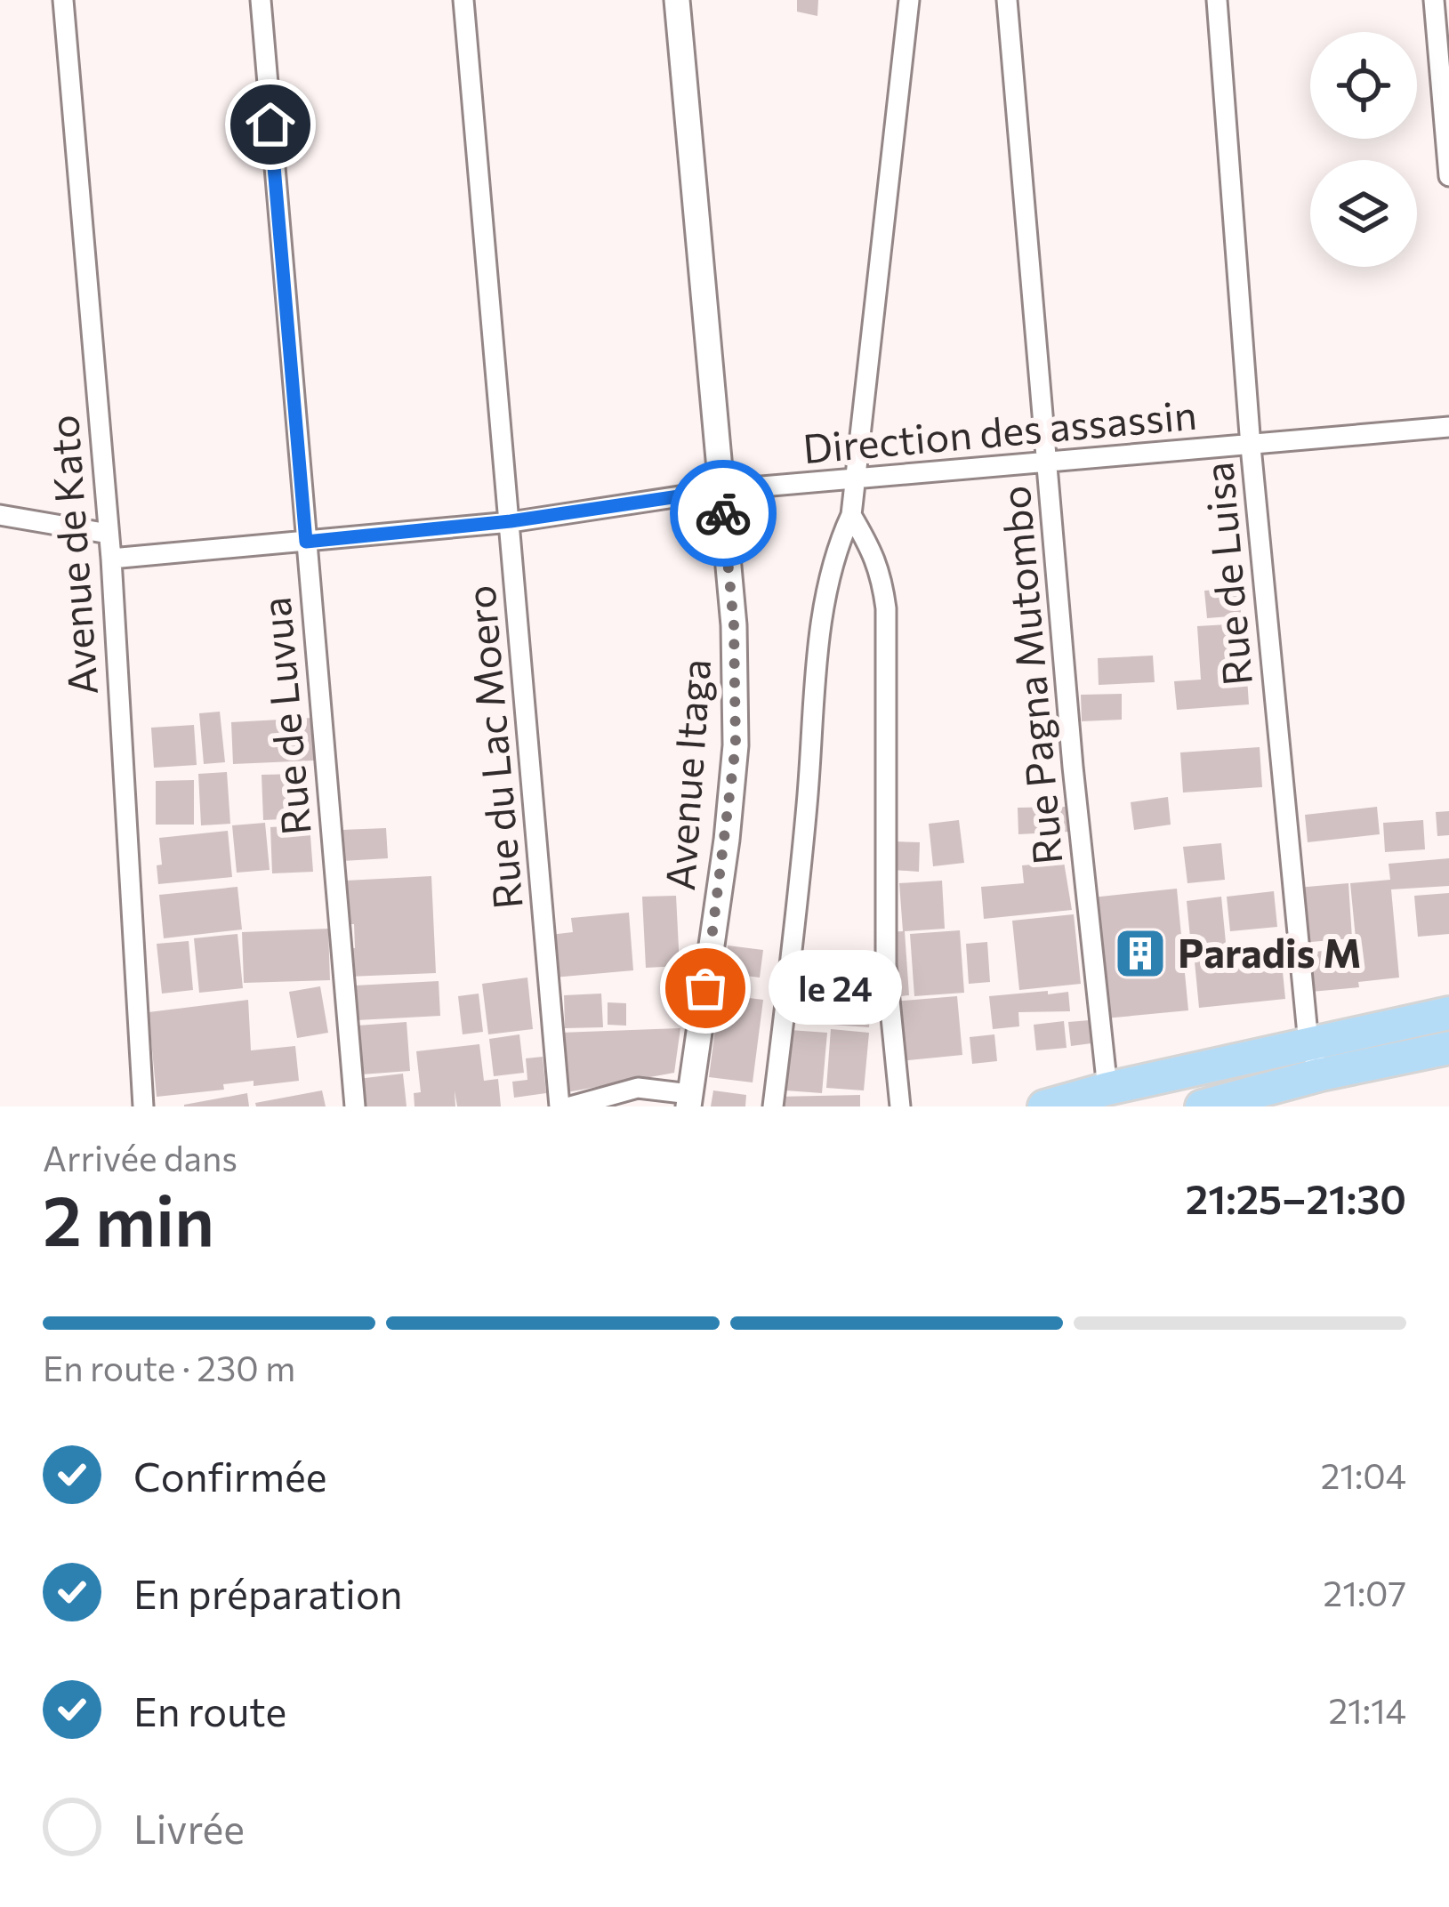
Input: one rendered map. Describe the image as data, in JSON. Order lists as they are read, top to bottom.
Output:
{
  "streets": {
    "street": [
      "Direction des assassin",
      "Avenue de Kato",
      "Rue de Luisa",
      "Rue Pagna Mutombo",
      "Rue de Luvua",
      "Rue du Lac Moero",
      "Avenue Itaga"
    ]
  },
  "crossings": [
    ["Direction des assassin", "Avenue de Kato"],
    ["Direction des assassin", "Rue de Luisa"],
    ["Direction des assassin", "Rue Pagna Mutombo"],
    ["Direction des assassin", "Rue de Luvua"],
    ["Direction des assassin", "Rue du Lac Moero"],
    ["Direction des assassin", "Avenue Itaga"]
  ],
  "places": {
    "building": ["Paradis M"],
    "other": ["le 24"]
  },
  "page": {
    "bubble": "le 24",
    "heading": ["2 min", "Arrivée dans", "21:25–21:30"],
    "bar": "En route · 230 m",
    "list": [
      ["Confirmée", "21:04"],
      ["En préparation", "21:07"],
      ["En route", "21:14"],
      "Livrée"
    ]
  }
}
